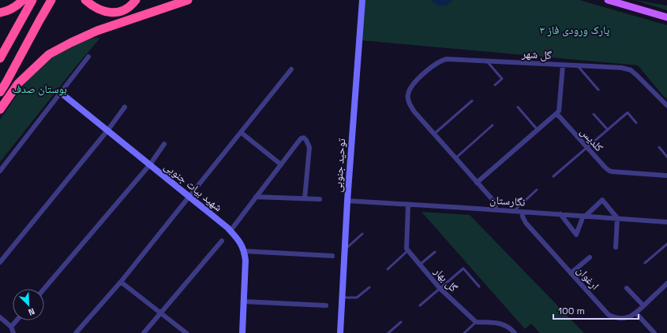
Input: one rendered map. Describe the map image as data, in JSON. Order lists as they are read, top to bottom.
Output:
{
  "streets": {
    "street": [
      "گل شهر",
      "کلدیس",
      "توحید جنوبی",
      "شهید بیات جنوبی",
      "نگارستان",
      "ارغوان",
      "گل بهار"
    ]
  },
  "crossings": [
    ["توحید جنوبی", "نگارستان"],
    ["نگارستان", "ارغوان"]
  ],
  "parks": ["پارک ورودی فاز ۳", "بوستان صدف"],
  "scale_bar": "100 m",
  "north": "bottom right"
}
